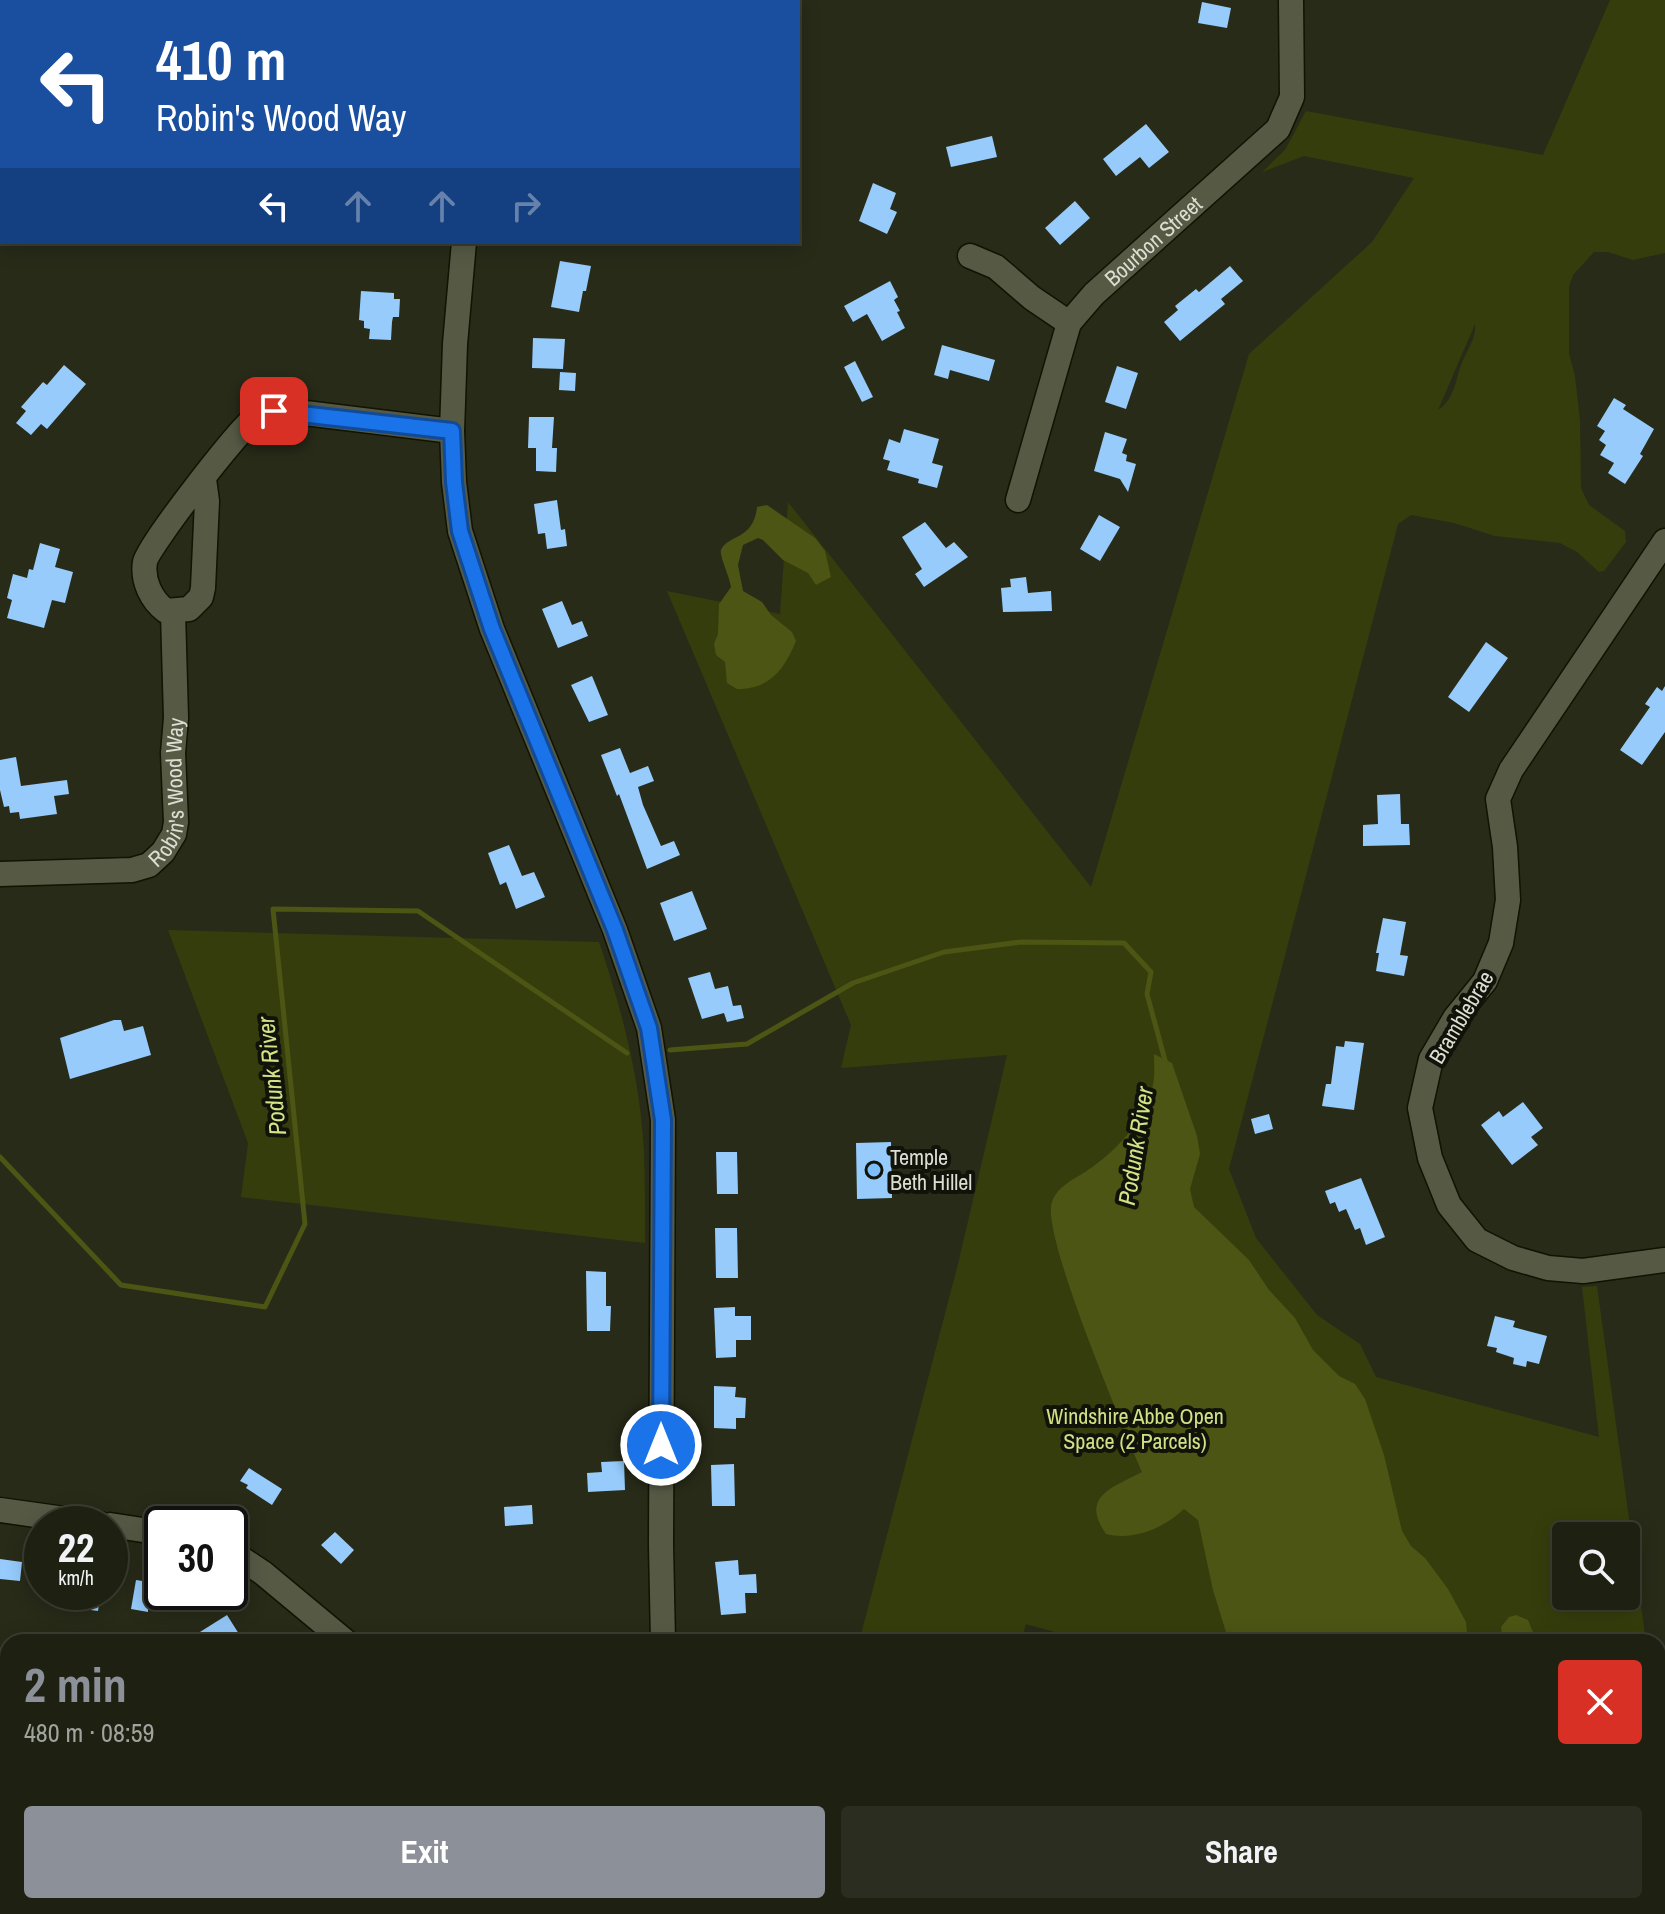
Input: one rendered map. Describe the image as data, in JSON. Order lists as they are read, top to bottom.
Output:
{
  "streets": {
    "street": ["Bourbon Street", "Robin's Wood Way", "Bramblebrae"]
  },
  "water": ["Podunk River"],
  "parks": ["Windshire Abbe Open Space (2 Parcels)"],
  "places": ["Temple Beth Hillel"],
  "page": {
    "turn": ["410 m", "Robin's Wood Way"],
    "speed": "22 km/h",
    "limit": "30",
    "heading": ["2 min", "480 m · 08:59"],
    "buttons": ["Exit", "Share"]
  }
}
